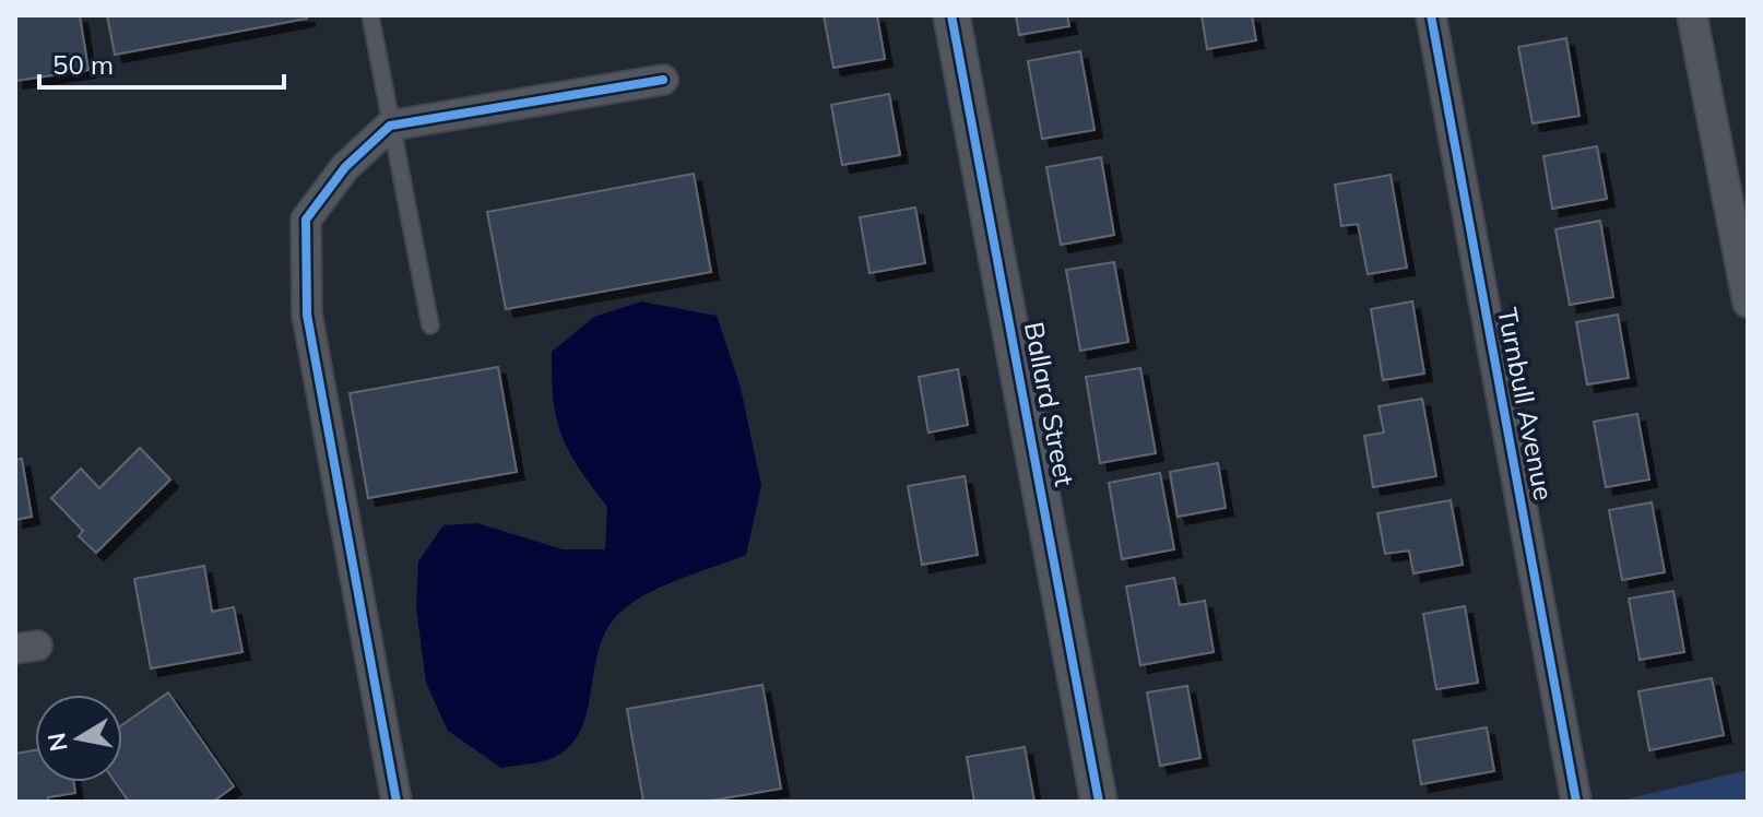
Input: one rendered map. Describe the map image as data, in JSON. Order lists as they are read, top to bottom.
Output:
{
  "streets": {
    "street": ["Ballard Street", "Turnbull Avenue"]
  },
  "scale_bar": "50 m",
  "north": "left"
}
